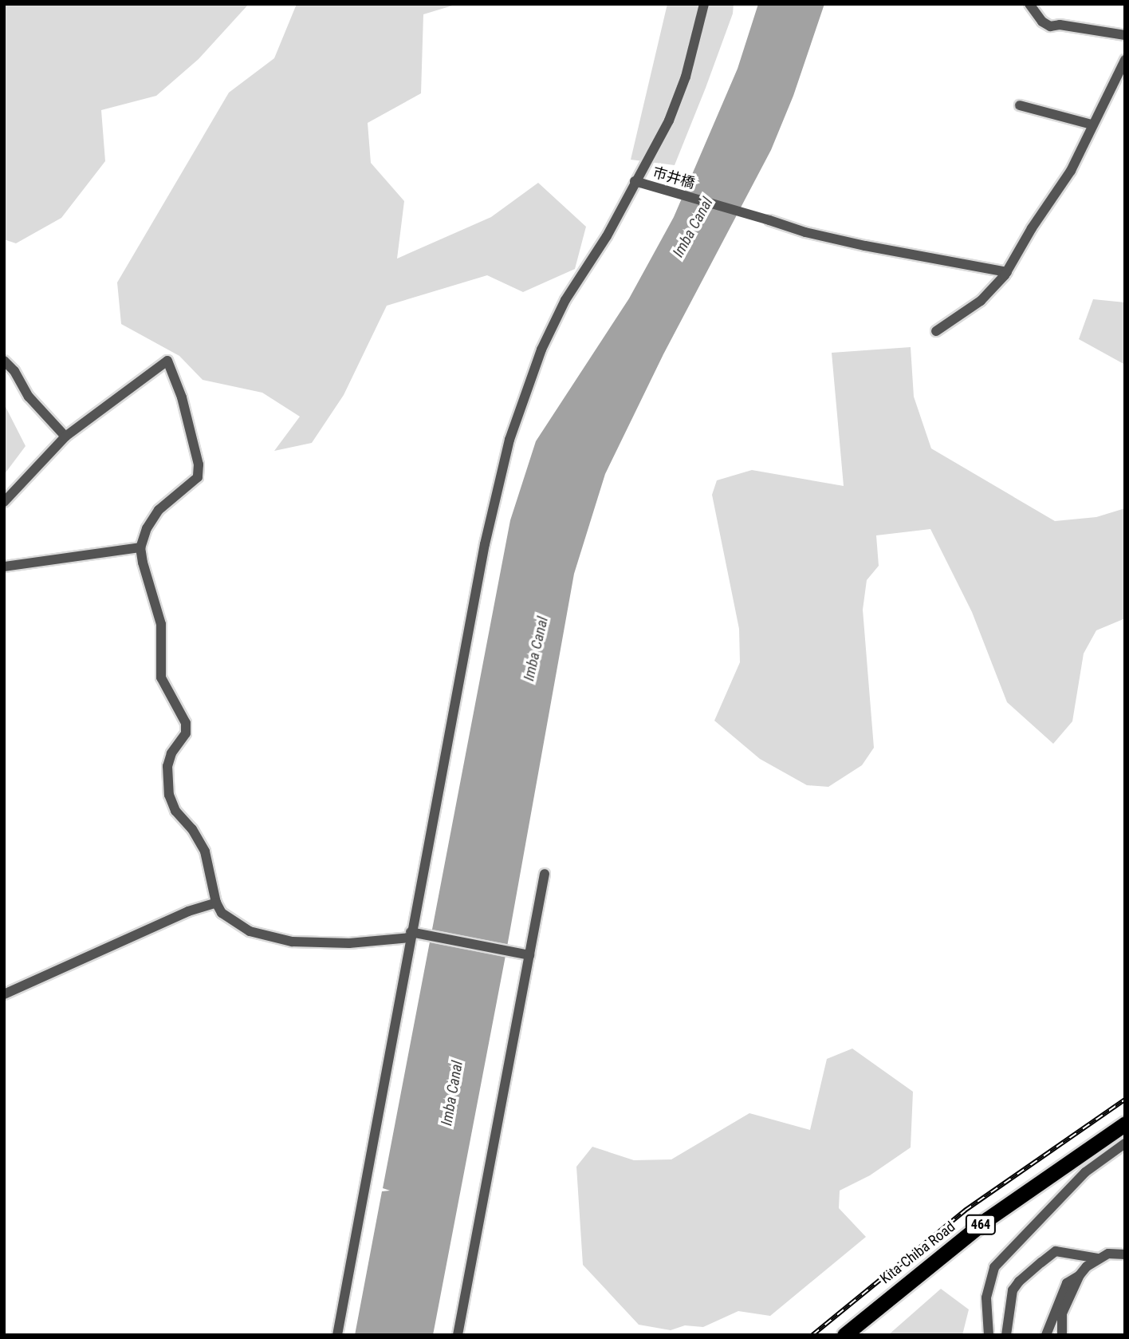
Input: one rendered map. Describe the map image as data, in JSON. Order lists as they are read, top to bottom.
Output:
{
  "streets": {
    "highway": ["464", "Kita-Chiba Road"],
    "street": ["市井橋"]
  },
  "water": ["Imba Canal"]
}
